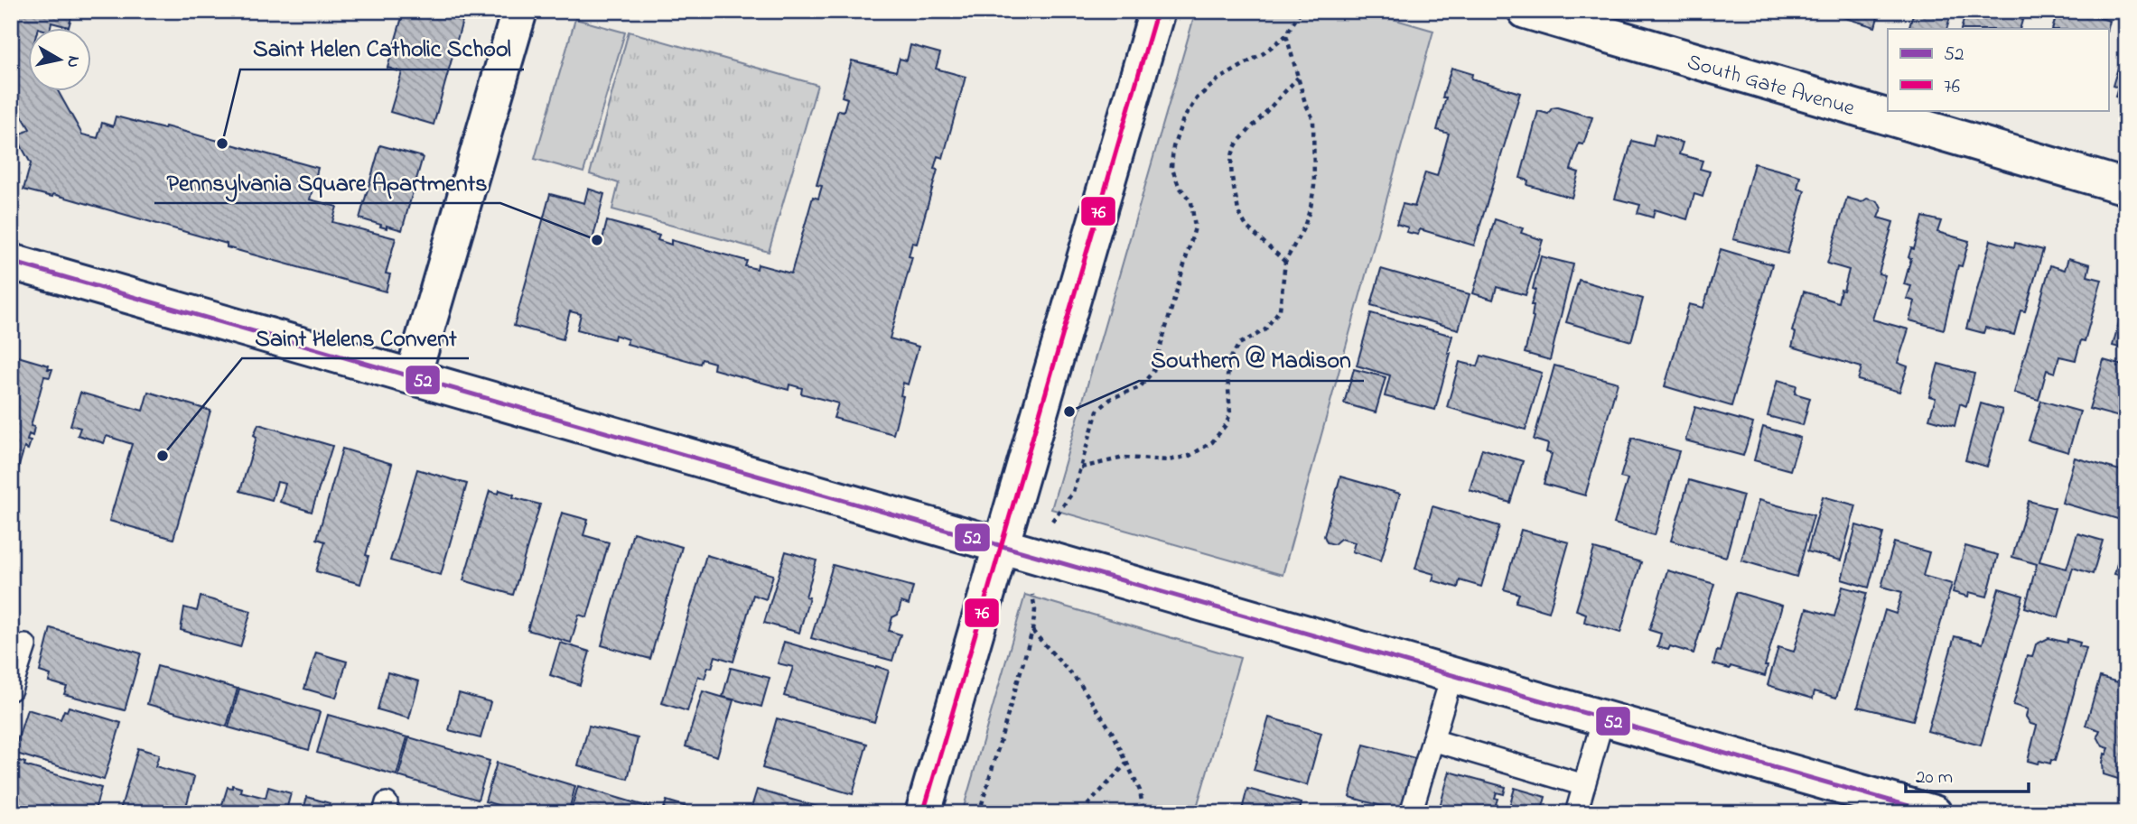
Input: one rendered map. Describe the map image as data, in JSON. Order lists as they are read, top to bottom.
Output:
{
  "streets": {
    "street": ["South Gate Avenue"]
  },
  "places": [
    "Saint Helen Catholic School",
    "Pennsylvania Square Apartments",
    "Southern @ Madison",
    "Saint Helens Convent"
  ],
  "lines": ["transit line 76", "transit line 52"],
  "legend": ["52", "76"],
  "scale_bar": "20 m",
  "north": "right"
}
